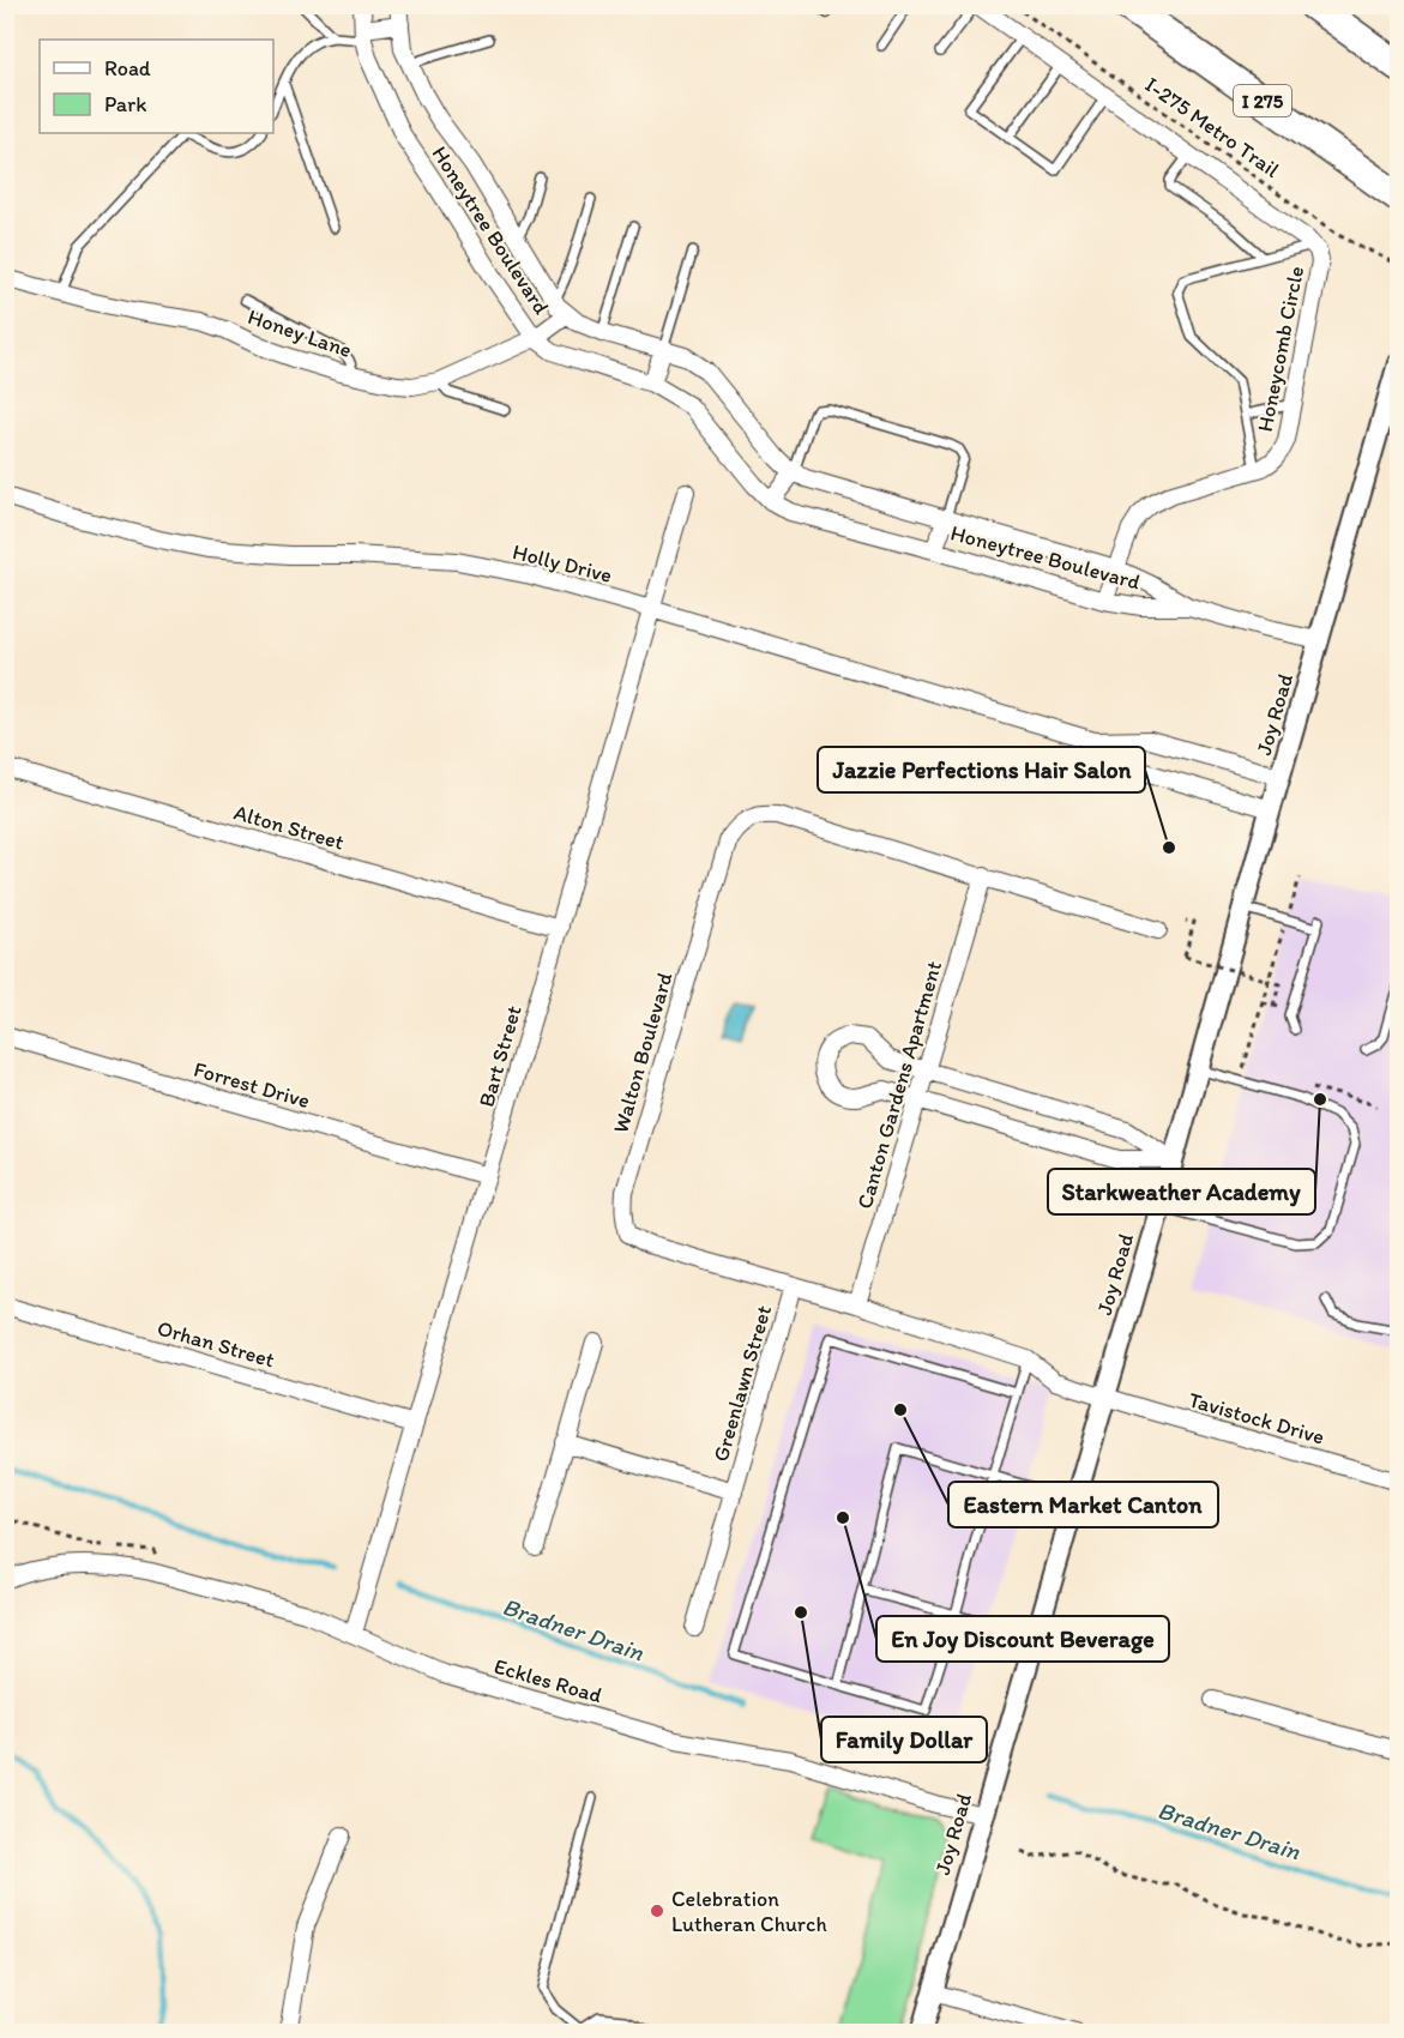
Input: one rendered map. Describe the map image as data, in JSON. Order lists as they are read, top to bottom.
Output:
{
  "streets": {
    "highway": ["I 275"],
    "street": [
      "Honeytree Boulevard",
      "Honey Lane",
      "Honeycomb Circle",
      "Holly Drive",
      "Joy Road",
      "Alton Street",
      "Walton Boulevard",
      "Bart Street",
      "Forrest Drive",
      "Canton Gardens Apartment",
      "Orhan Street",
      "Greenlawn Street",
      "Tavistock Drive",
      "Eckles Road"
    ],
    "path": ["I-275 Metro Trail"]
  },
  "crossings": [
    ["Honeytree Boulevard", "Honey Lane"],
    ["Honeytree Boulevard", "Honeycomb Circle"],
    ["Honeytree Boulevard", "Joy Road"],
    ["Holly Drive", "Joy Road"],
    ["Holly Drive", "Bart Street"],
    ["Joy Road", "Walton Boulevard"],
    ["Joy Road", "Tavistock Drive"],
    ["Joy Road", "Eckles Road"],
    ["Alton Street", "Bart Street"],
    ["Walton Boulevard", "Canton Gardens Apartment"],
    ["Walton Boulevard", "Greenlawn Street"],
    ["Walton Boulevard", "Tavistock Drive"],
    ["Bart Street", "Forrest Drive"],
    ["Bart Street", "Orhan Street"],
    ["Bart Street", "Eckles Road"]
  ],
  "water": ["Bradner Drain"],
  "places": [
    "Jazzie Perfections Hair Salon",
    "Starkweather Academy",
    "Eastern Market Canton",
    "En Joy Discount Beverage",
    "Family Dollar",
    "Celebration Lutheran Church"
  ],
  "legend": ["Road", "Park"]
}
